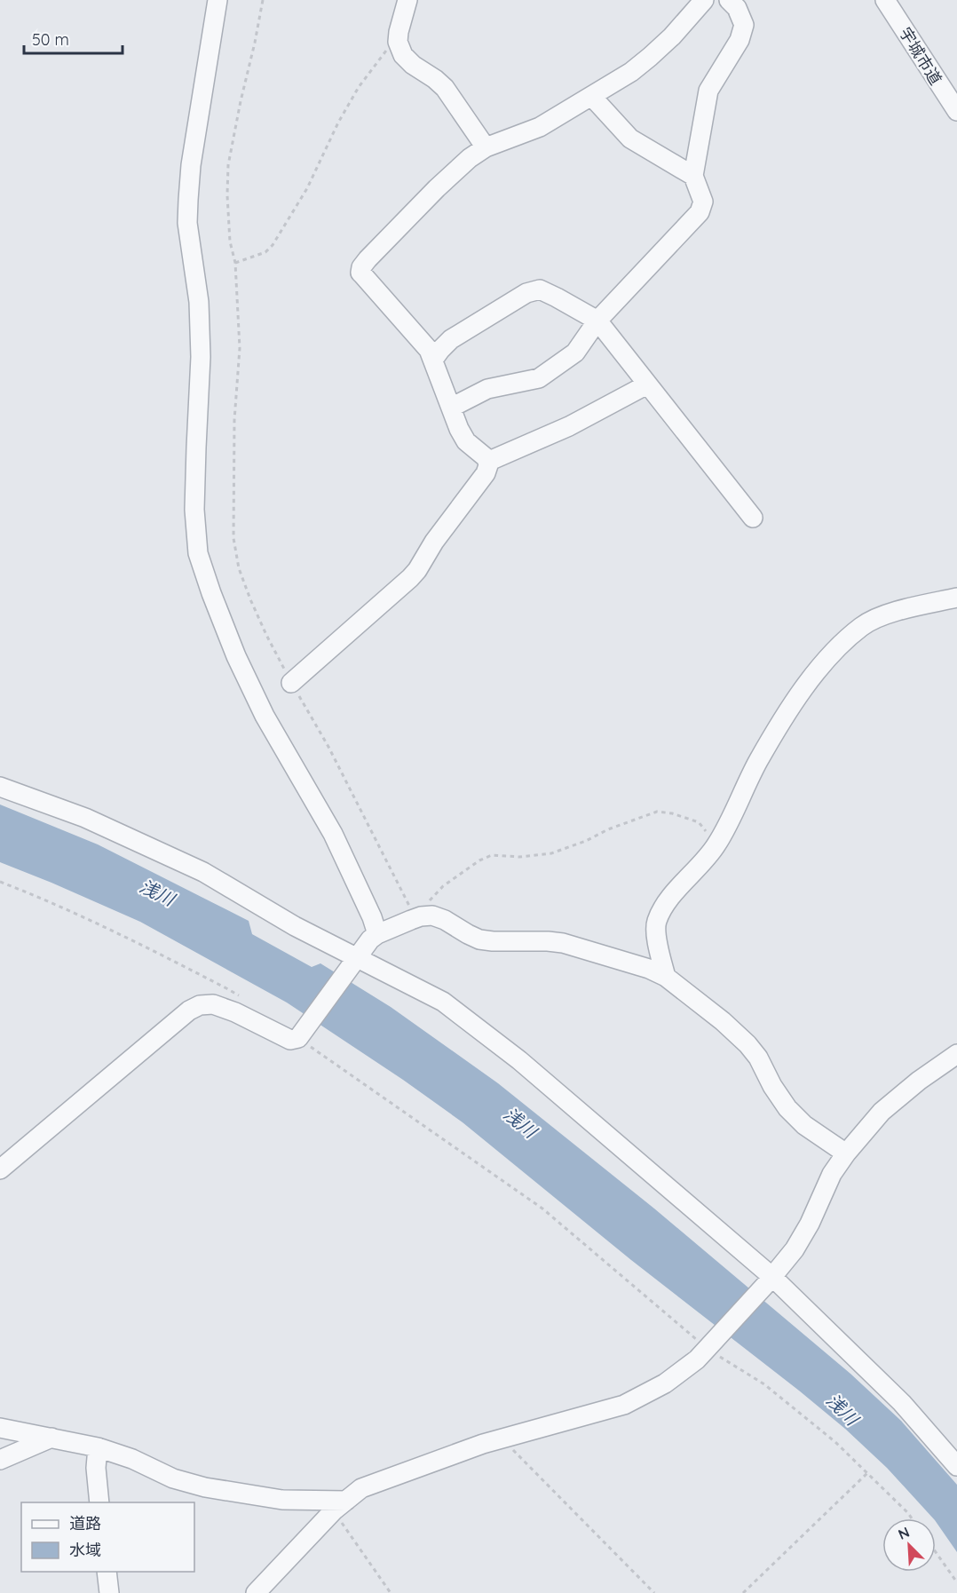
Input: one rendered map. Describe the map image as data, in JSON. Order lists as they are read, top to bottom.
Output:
{
  "streets": {
    "street": ["宇城市道"]
  },
  "water": ["浅川"],
  "legend": ["道路", "水域"],
  "scale_bar": "50 m",
  "north": "top left"
}
